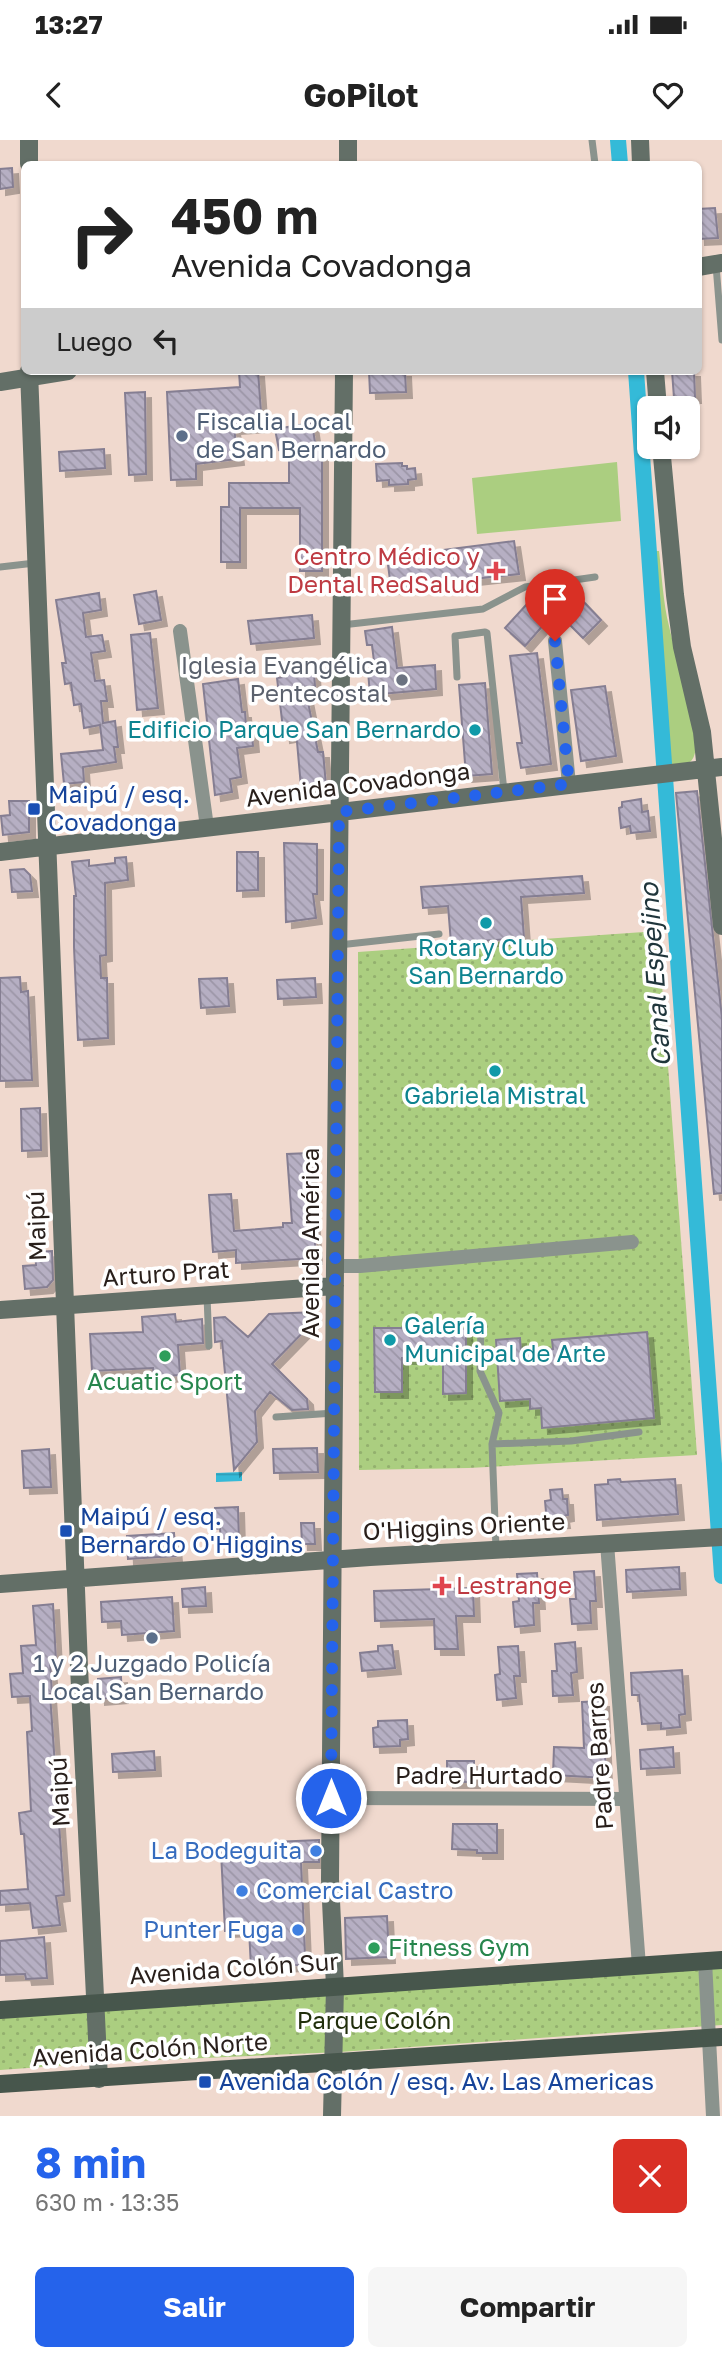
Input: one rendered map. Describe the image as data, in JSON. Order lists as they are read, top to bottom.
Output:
{
  "streets": {
    "main road": ["Avenida Colón Sur", "Avenida Colón Norte"],
    "street": [
      "Avenida Covadonga",
      "Maipú",
      "Avenida América",
      "Arturo Prat",
      "O'Higgins Oriente",
      "Padre Barros",
      "Padre Hurtado"
    ]
  },
  "crossings": [
    ["Avenida Covadonga", "Maipú"],
    ["Avenida Covadonga", "Avenida América"],
    ["Maipú", "Arturo Prat"],
    ["Maipú", "O'Higgins Oriente"],
    ["Maipú", "Avenida Colón Sur"],
    ["Maipú", "Avenida Colón Norte"],
    ["Avenida América", "Arturo Prat"],
    ["Avenida América", "O'Higgins Oriente"],
    ["Avenida América", "Padre Hurtado"],
    ["Avenida América", "Avenida Colón Sur"],
    ["Avenida América", "Avenida Colón Norte"],
    ["O'Higgins Oriente", "Padre Barros"],
    ["Padre Barros", "Padre Hurtado"],
    ["Padre Barros", "Avenida Colón Sur"]
  ],
  "water": ["Canal Espejino"],
  "parks": ["Parque Colón"],
  "places": {
    "other": [
      "Fiscalia Local de San Bernardo",
      "Iglesia Evangélica Pentecostal",
      "Edificio Parque San Bernardo",
      "Rotary Club San Bernardo",
      "Gabriela Mistral",
      "Galería Municipal de Arte",
      "Acuatic Sport",
      "1 y 2 Juzgado Policía Local San Bernardo",
      "La Bodeguita",
      "Comercial Castro",
      "Punter Fuga",
      "Fitness Gym"
    ],
    "health": ["Centro Médico y Dental RedSalud", "Lestrange"],
    "transit": ["Maipú / esq. Covadonga", "Maipú / esq. Bernardo O'Higgins", "Avenida Colón / esq. Av. Las Americas"]
  },
  "page": {
    "status": "13:27",
    "header": "GoPilot",
    "turn": ["450 m", "Avenida Covadonga"],
    "then": "Luego",
    "heading": ["8 min", "630 m · 13:35"],
    "buttons": ["Salir", "Compartir"]
  }
}
